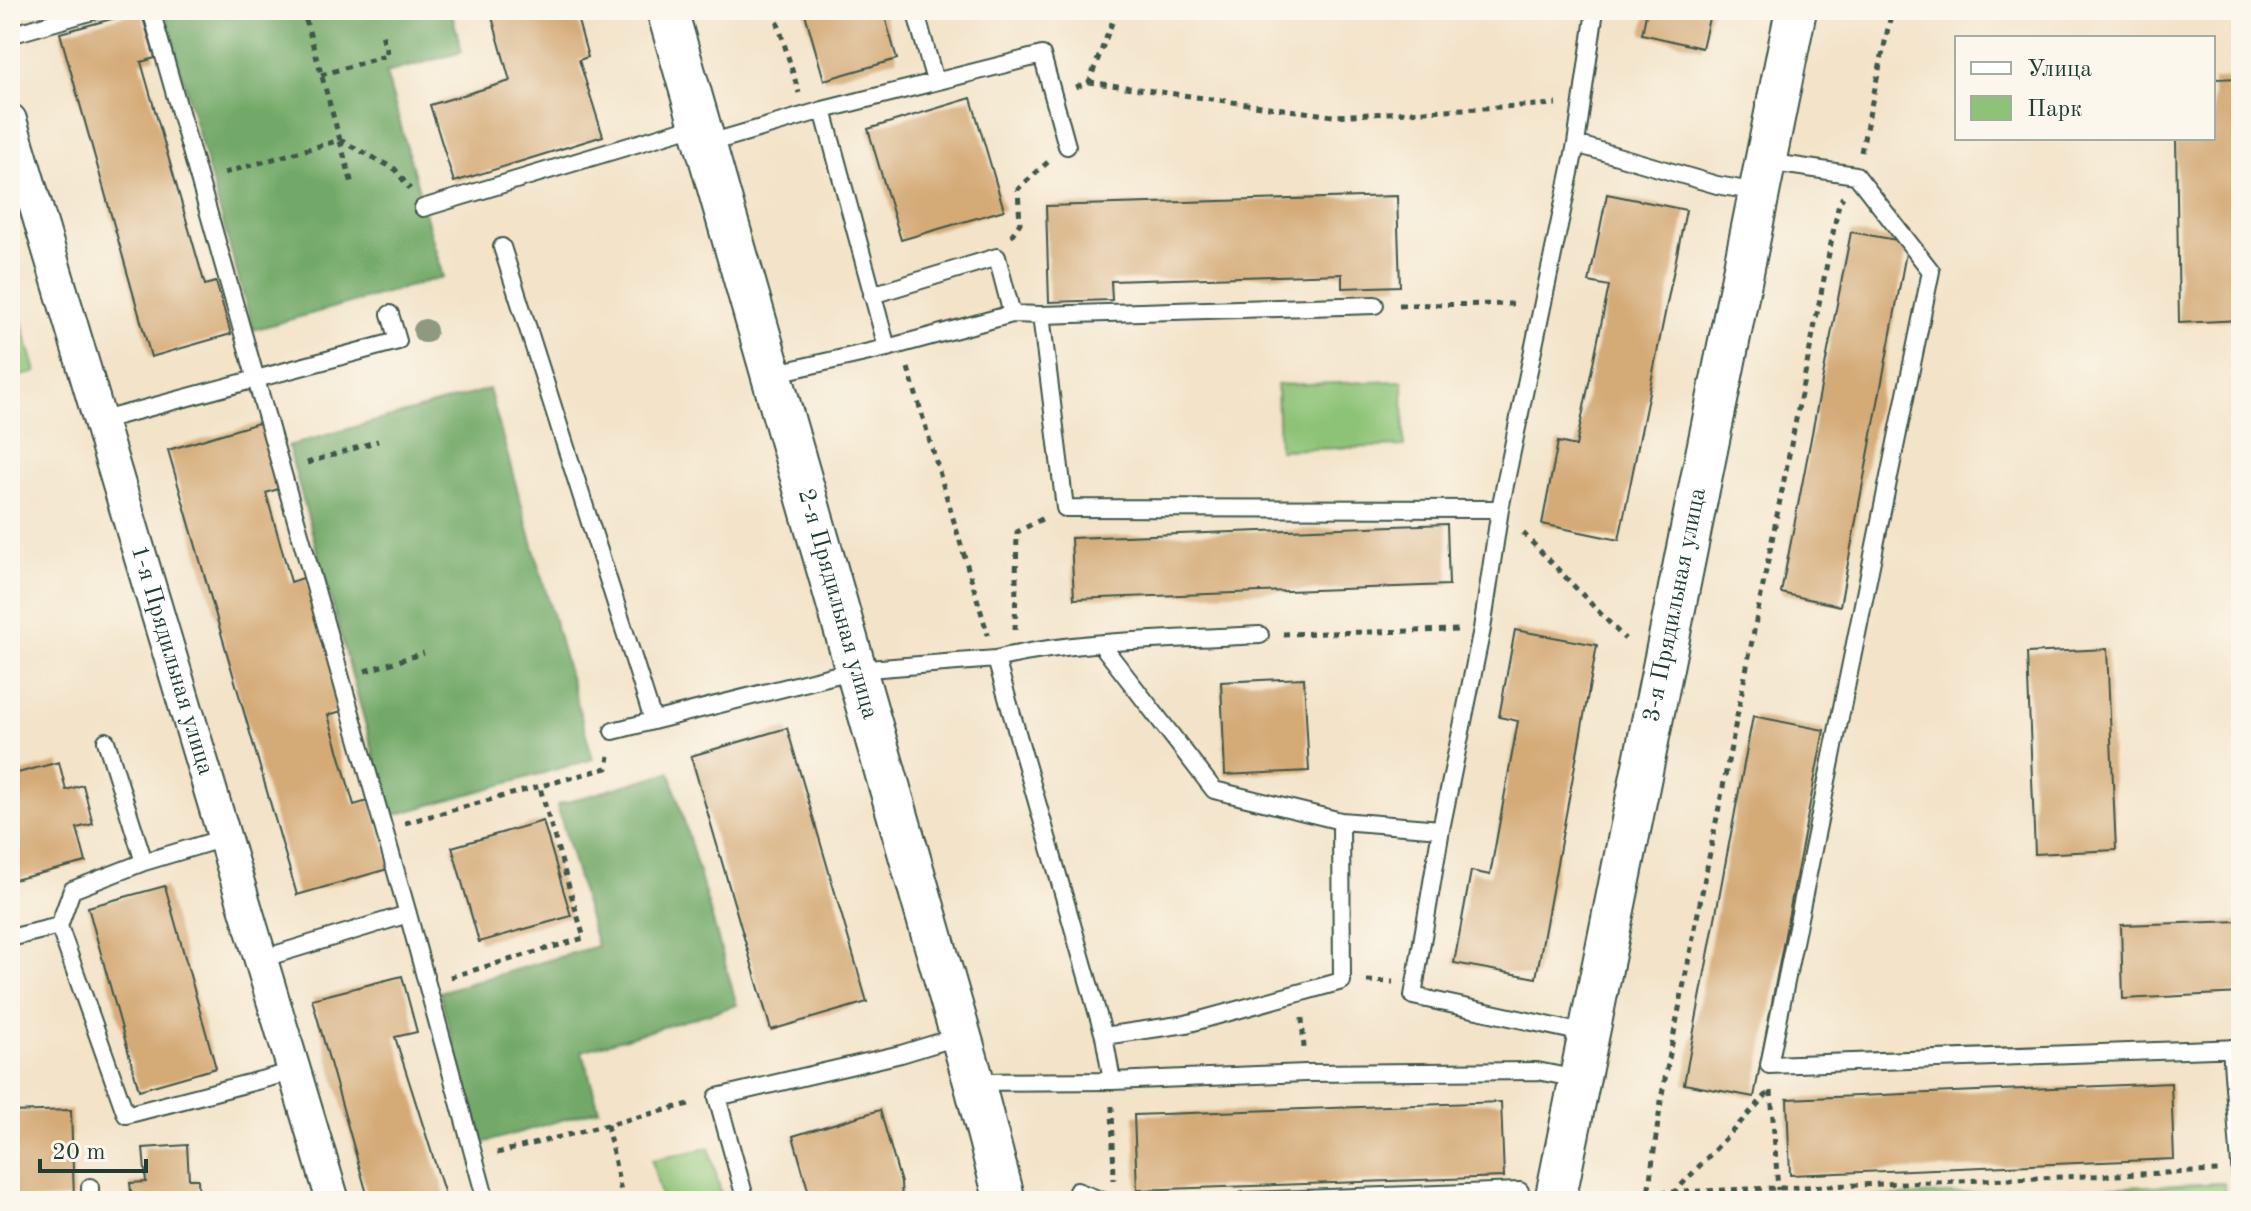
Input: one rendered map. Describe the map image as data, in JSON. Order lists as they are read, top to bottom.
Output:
{
  "streets": {
    "street": ["2-я Прядильная улица", "3-я Прядильная улица", "1-я Прядильная улица"]
  },
  "legend": ["Улица", "Парк"],
  "scale_bar": "20 m"
}
